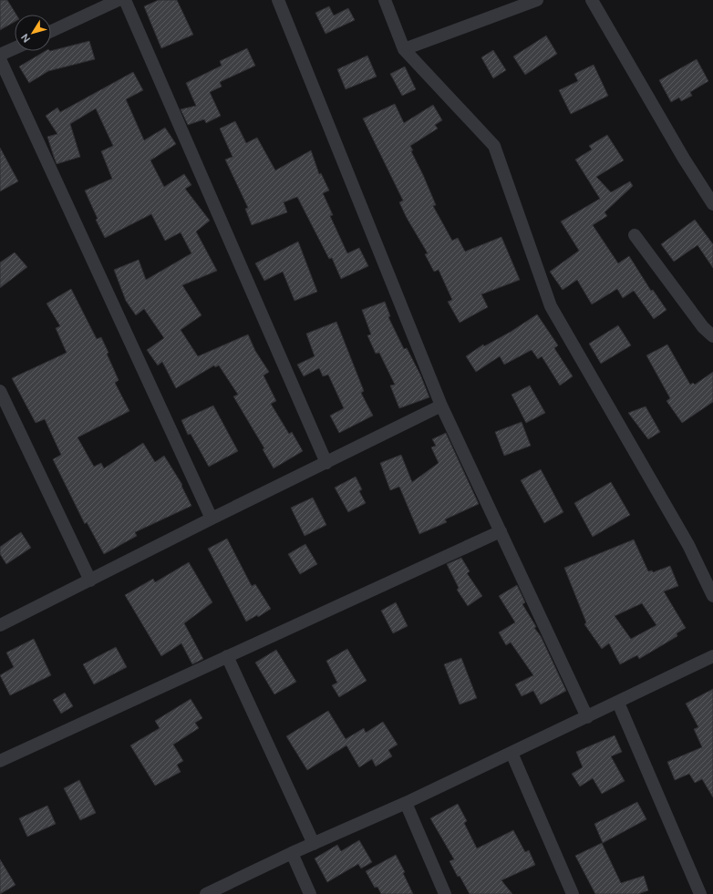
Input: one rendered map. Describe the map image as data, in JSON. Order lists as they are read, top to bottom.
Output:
{
  "north": "bottom left"
}
